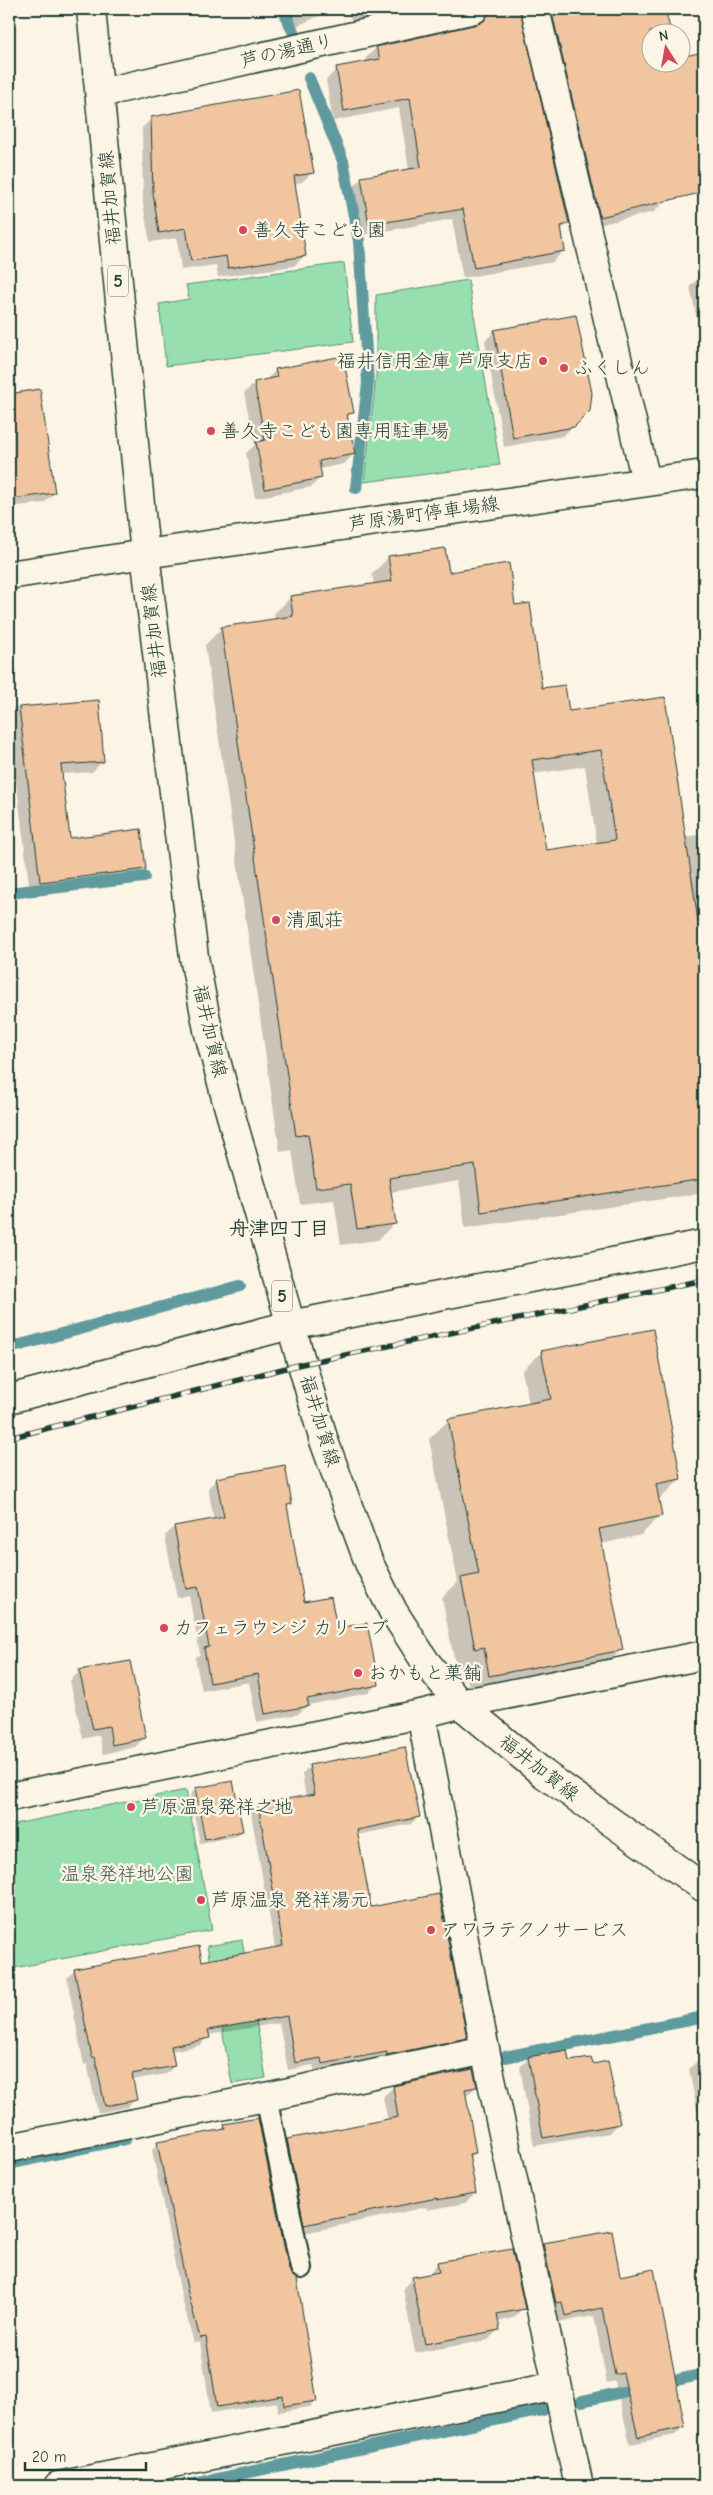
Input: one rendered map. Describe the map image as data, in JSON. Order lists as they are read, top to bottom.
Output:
{
  "streets": {
    "street": [
      "芦の湯通り",
      "福井加賀線",
      "5",
      "芦原湯町停車場線"
    ]
  },
  "crossings": [
    ["芦の湯通り", "福井加賀線"],
    ["福井加賀線", "芦原湯町停車場線"]
  ],
  "districts": ["舟津四丁目"],
  "parks": ["温泉発祥地公園"],
  "places": [
    "善久寺こども園",
    "福井信用金庫 芦原支店",
    "ふくしん",
    "善久寺こども園専用駐車場",
    "清風荘",
    "カフェラウンジ カリーブ",
    "おかもと菓舗",
    "芦原温泉発祥之地",
    "芦原温泉 発祥湯元",
    "アワラテクノサービス"
  ],
  "scale_bar": "20 m",
  "north": "top"
}
